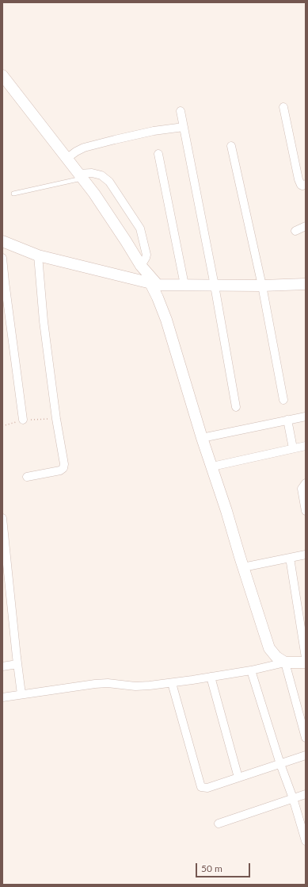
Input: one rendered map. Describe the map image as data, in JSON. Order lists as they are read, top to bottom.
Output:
{
  "scale_bar": "50 m"
}
